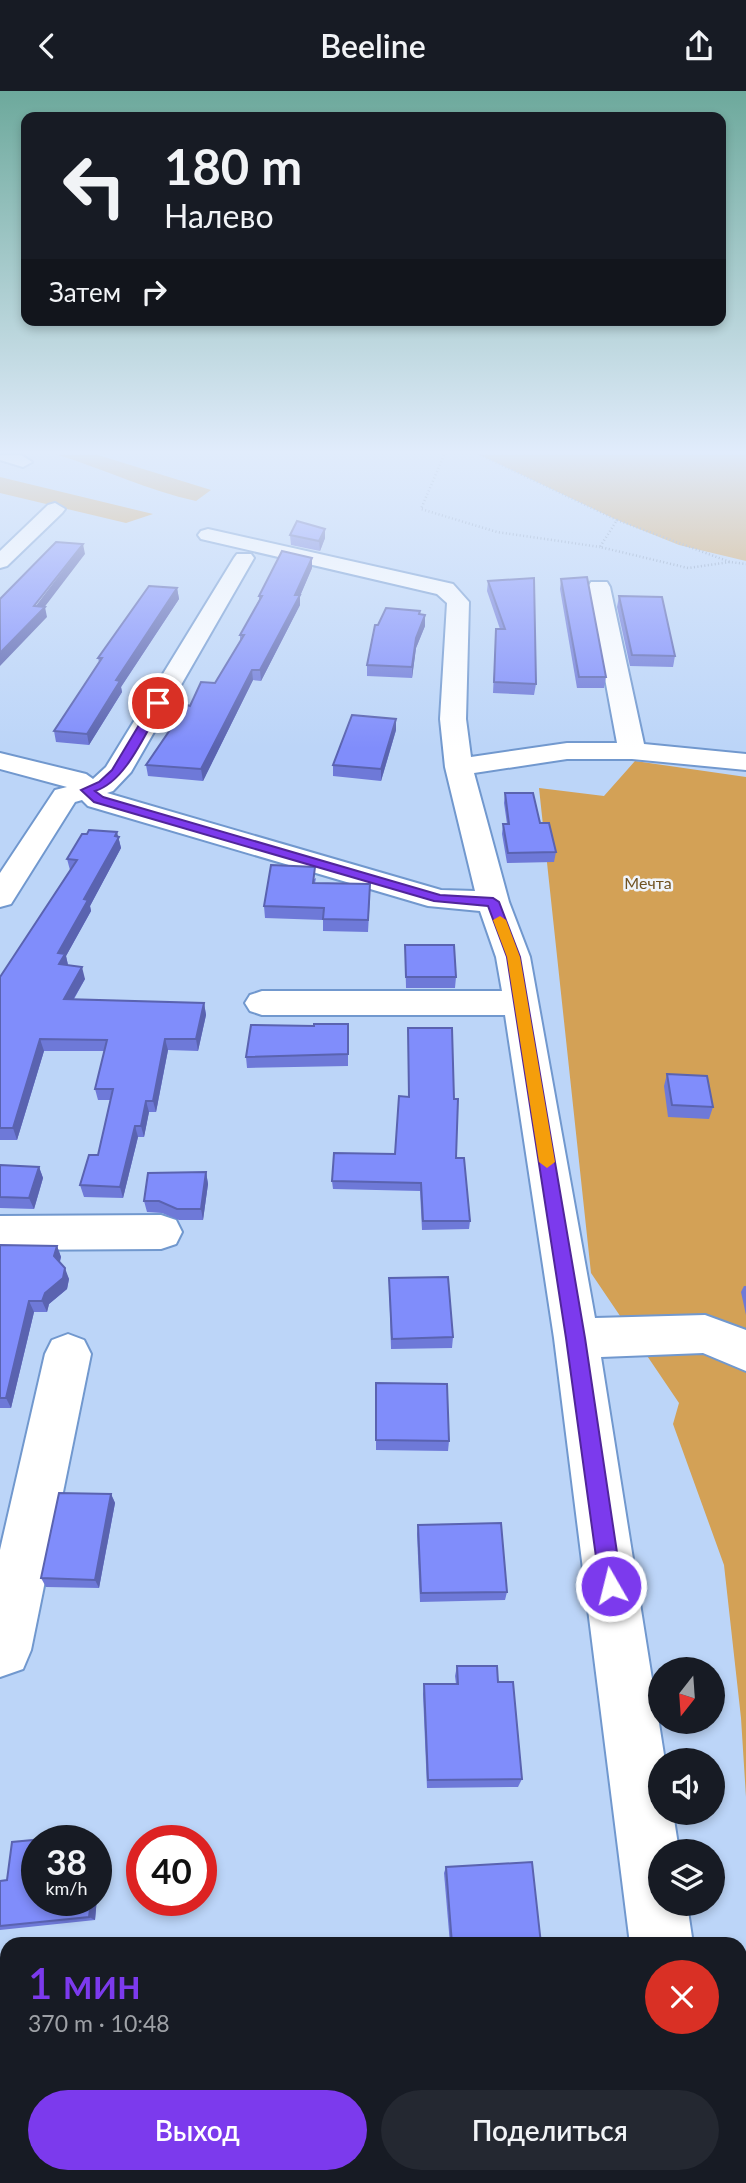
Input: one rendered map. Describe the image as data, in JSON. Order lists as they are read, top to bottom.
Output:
{
  "parks": ["Мечта"],
  "north": "bottom",
  "page": {
    "header": "Beeline",
    "turn": ["180 m", "Налево"],
    "then": "Затем",
    "speed": "38 km/h",
    "limit": "40",
    "heading": ["1 мин", "370 m · 10:48"],
    "buttons": ["Выход", "Поделиться"]
  }
}
